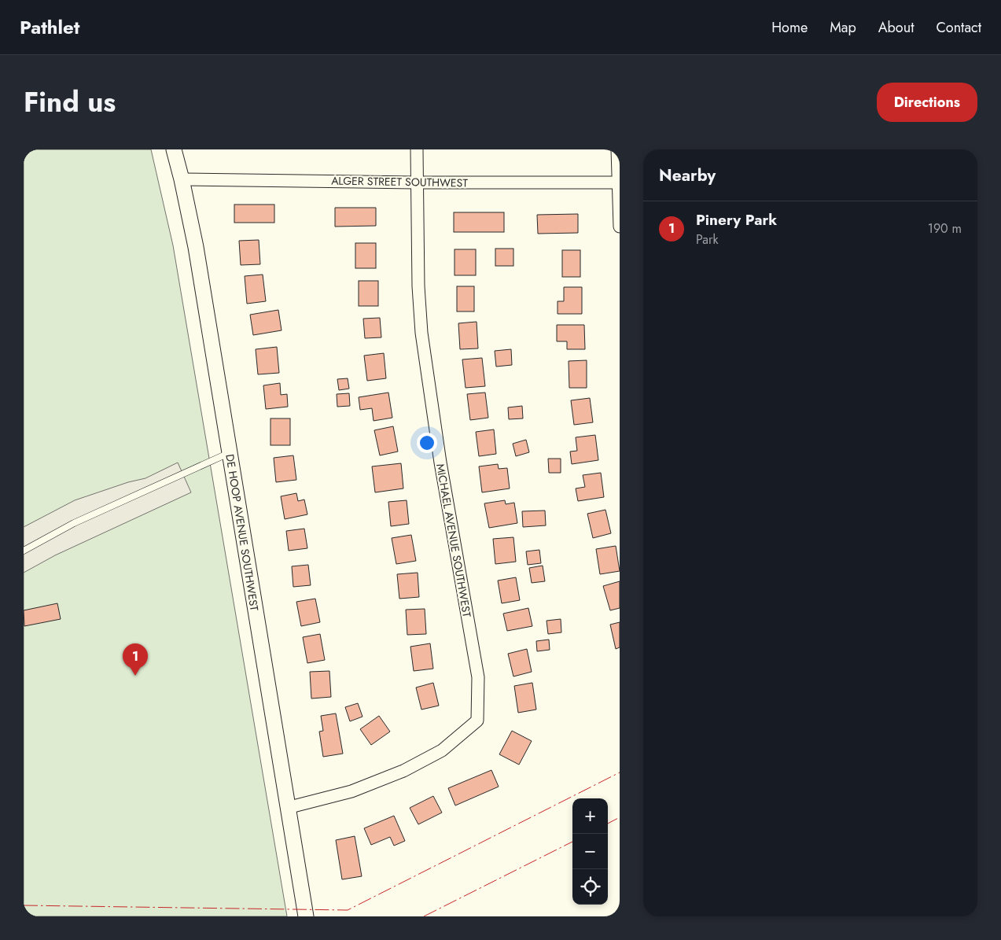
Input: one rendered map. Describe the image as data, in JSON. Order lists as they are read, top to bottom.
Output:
{
  "streets": {
    "street": ["ALGER STREET SOUTHWEST", "DE HOOP AVENUE SOUTHWEST", "MICHAEL AVENUE SOUTHWEST"]
  },
  "crossings": [
    ["ALGER STREET SOUTHWEST", "DE HOOP AVENUE SOUTHWEST"],
    ["ALGER STREET SOUTHWEST", "MICHAEL AVENUE SOUTHWEST"],
    ["DE HOOP AVENUE SOUTHWEST", "MICHAEL AVENUE SOUTHWEST"]
  ],
  "page": {
    "header": "Pathlet",
    "nav": [
      "Home",
      "Map",
      "About",
      "Contact"
    ],
    "title": "Find us",
    "buttons": "Directions",
    "heading": "Nearby",
    "list": [
      {
        "mark": "1",
        "name": "Pinery Park",
        "note": "Park",
        "value": "190 m"
      }
    ],
    "pins": "1",
    "map_buttons": ["+", "−"]
  }
}
